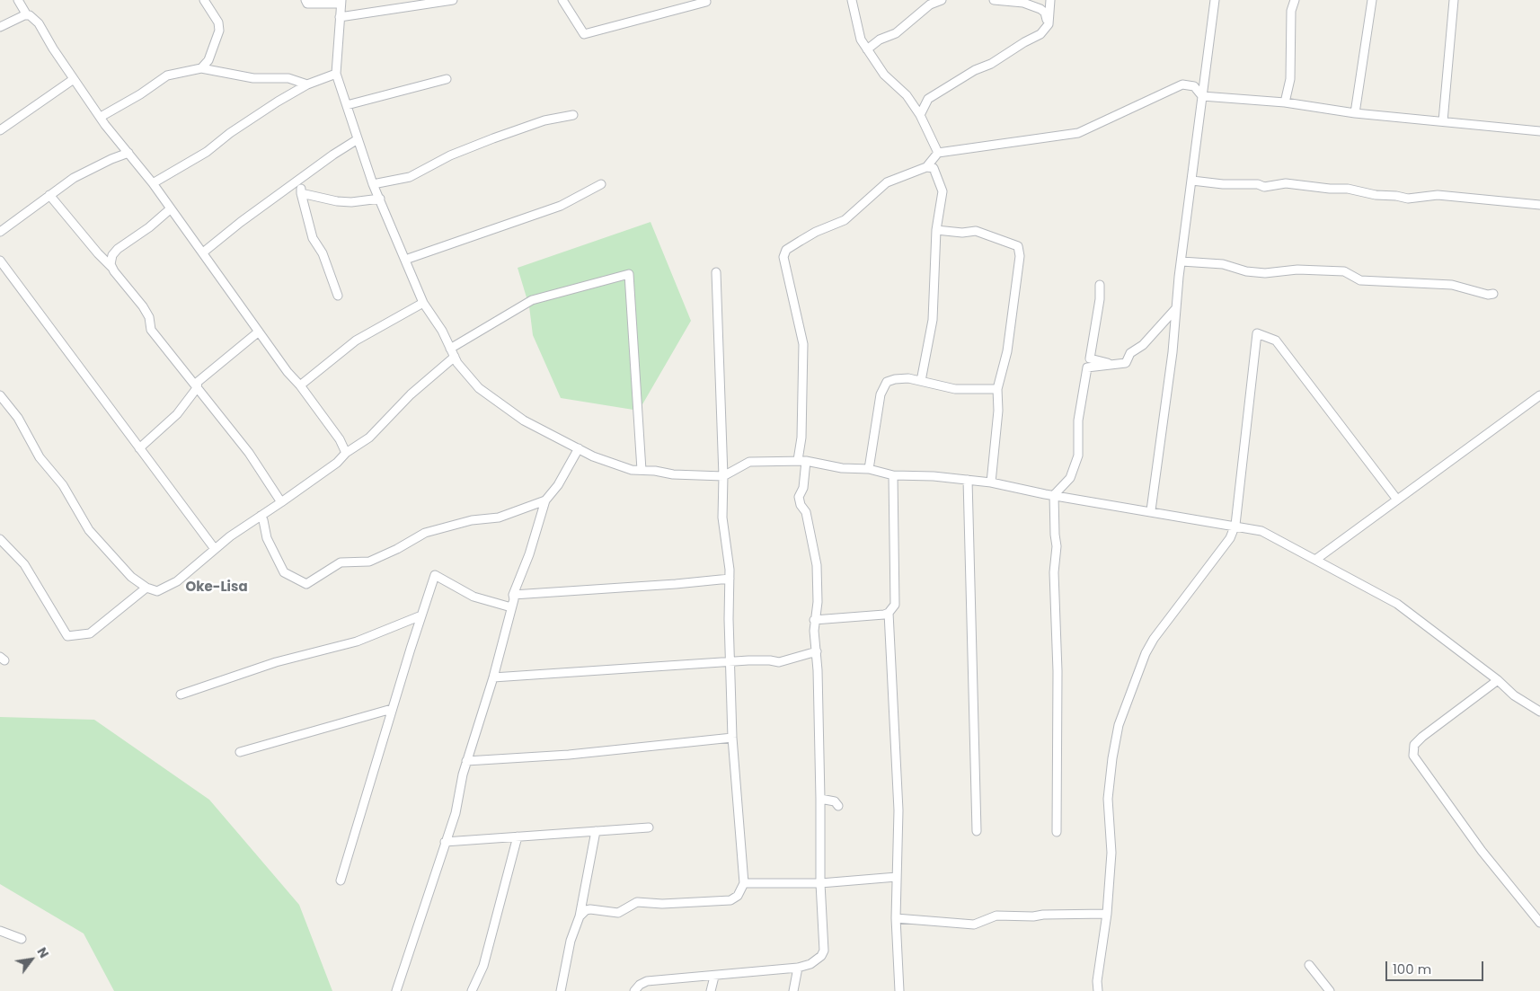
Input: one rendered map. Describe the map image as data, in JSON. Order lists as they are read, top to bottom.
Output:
{
  "districts": ["Oke-Lisa"],
  "scale_bar": "100 m",
  "north": "top right"
}
